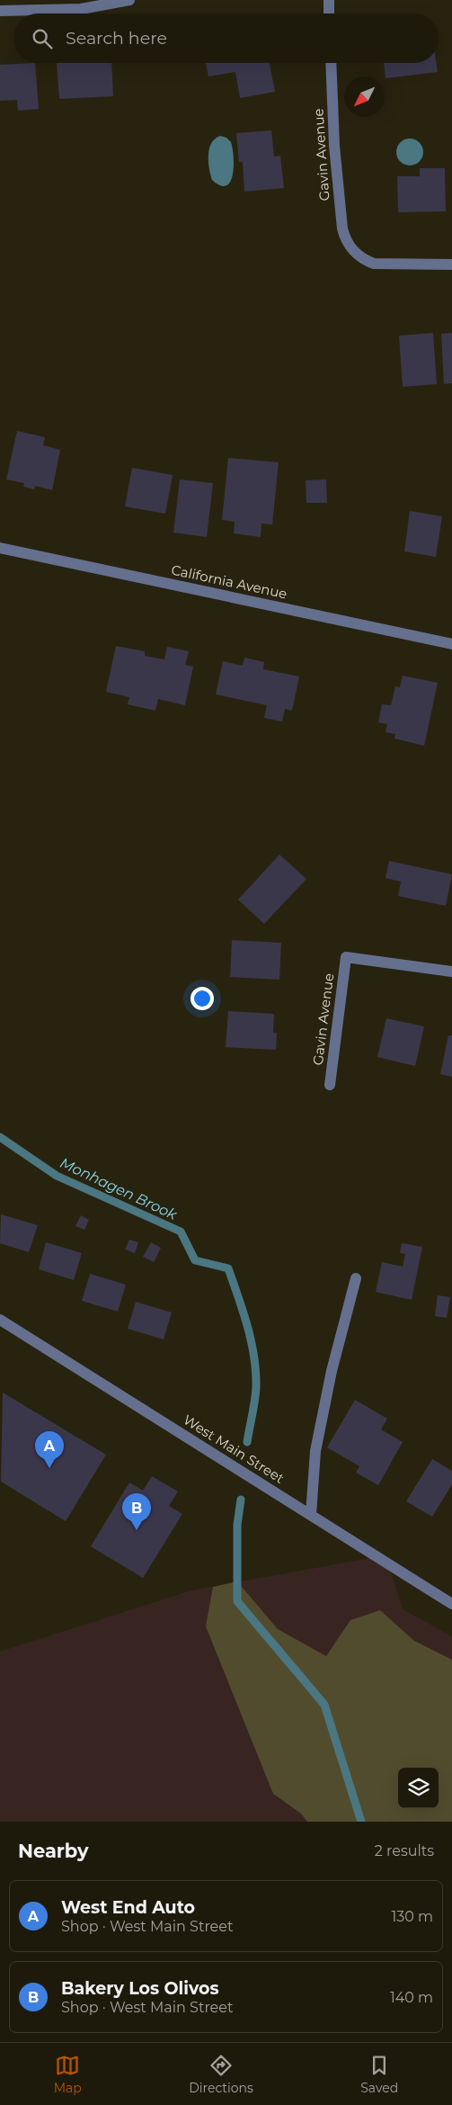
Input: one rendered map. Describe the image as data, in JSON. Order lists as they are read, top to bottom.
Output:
{
  "streets": {
    "street": ["Gavin Avenue", "California Avenue", "West Main Street"]
  },
  "water": ["Monhagen Brook"],
  "north": "bottom left",
  "page": {
    "search": "Search here",
    "pins": ["A", "B"],
    "heading": ["Nearby", "2 results"],
    "list": [
      {
        "mark": "A",
        "name": "West End Auto",
        "note": "Shop · West Main Street",
        "value": "130 m"
      },
      {
        "mark": "B",
        "name": "Bakery Los Olivos",
        "note": "Shop · West Main Street",
        "value": "140 m"
      }
    ],
    "nav": ["Map", "Directions", "Saved"]
  }
}
